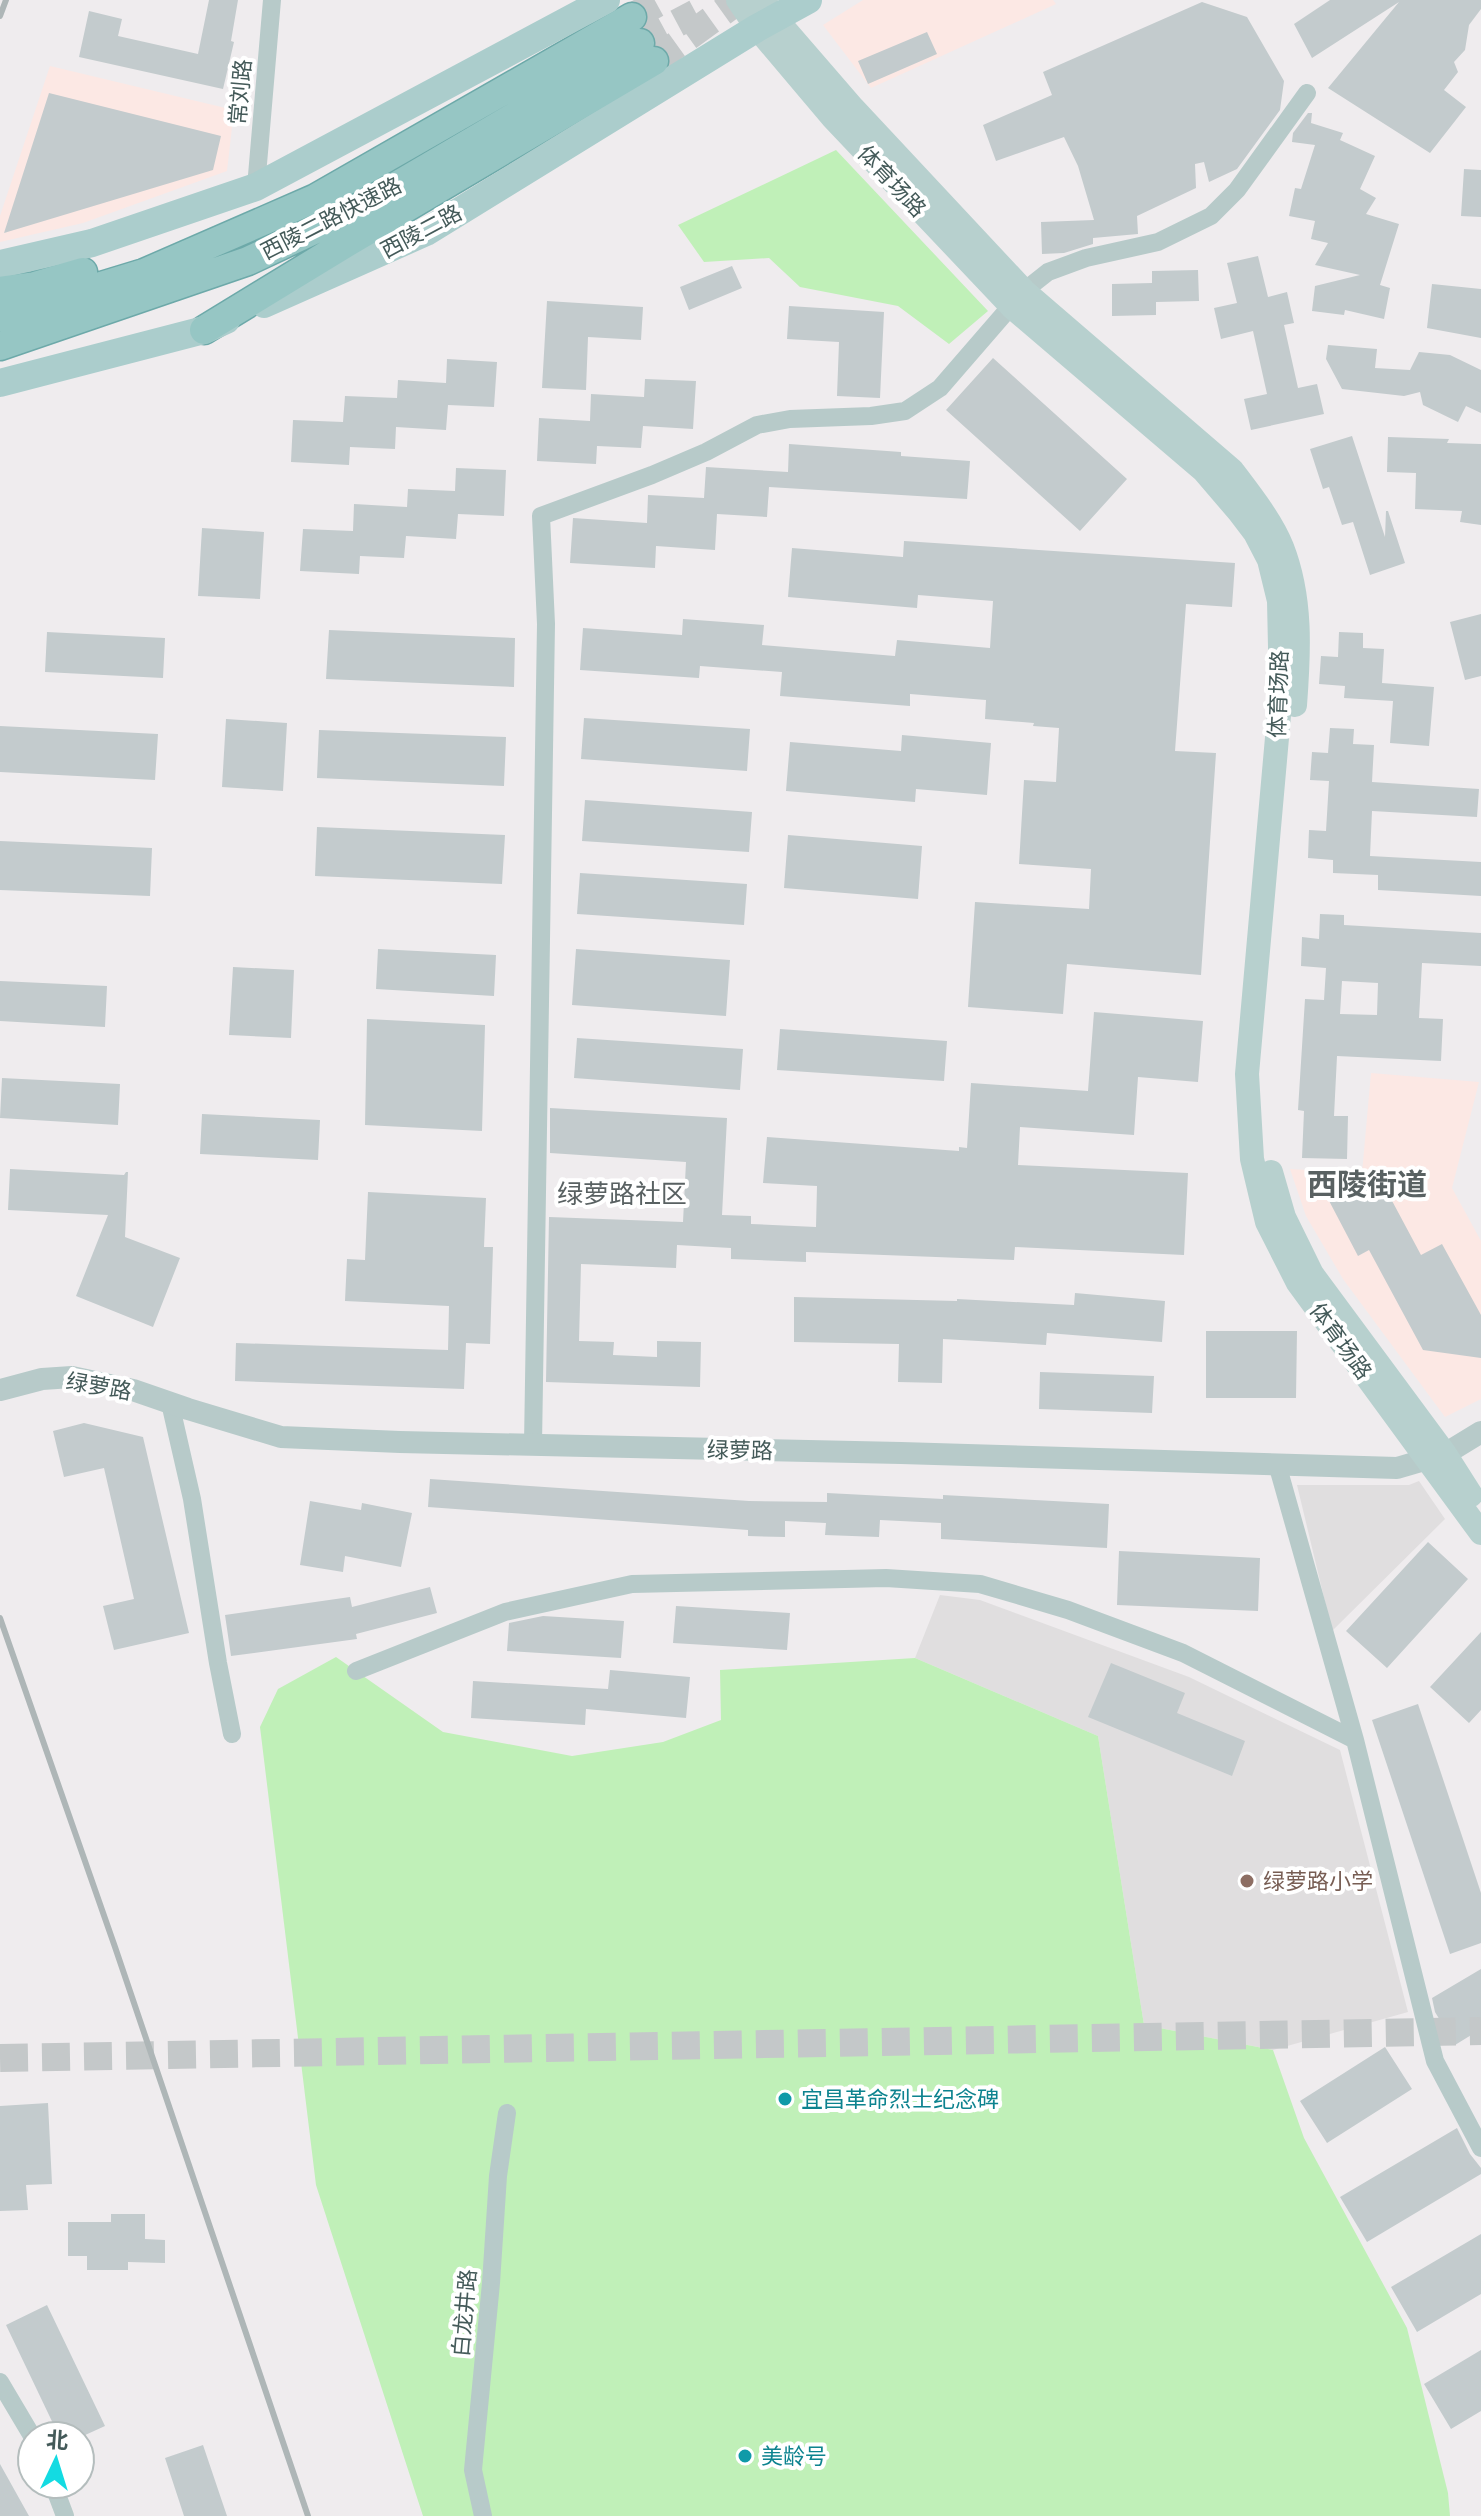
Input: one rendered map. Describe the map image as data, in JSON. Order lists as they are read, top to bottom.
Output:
{
  "streets": {
    "highway": ["西陵二路快速路"],
    "main road": ["体育场路", "西陵二路"],
    "street": ["常刘路", "绿萝路", "白龙井路"]
  },
  "crossings": [
    ["体育场路", "西陵二路"],
    ["体育场路", "绿萝路"]
  ],
  "districts": ["西陵街道", "绿萝路社区"],
  "places": ["绿萝路小学", "宜昌革命烈士纪念碑", "美龄号"],
  "north": "top"
}
